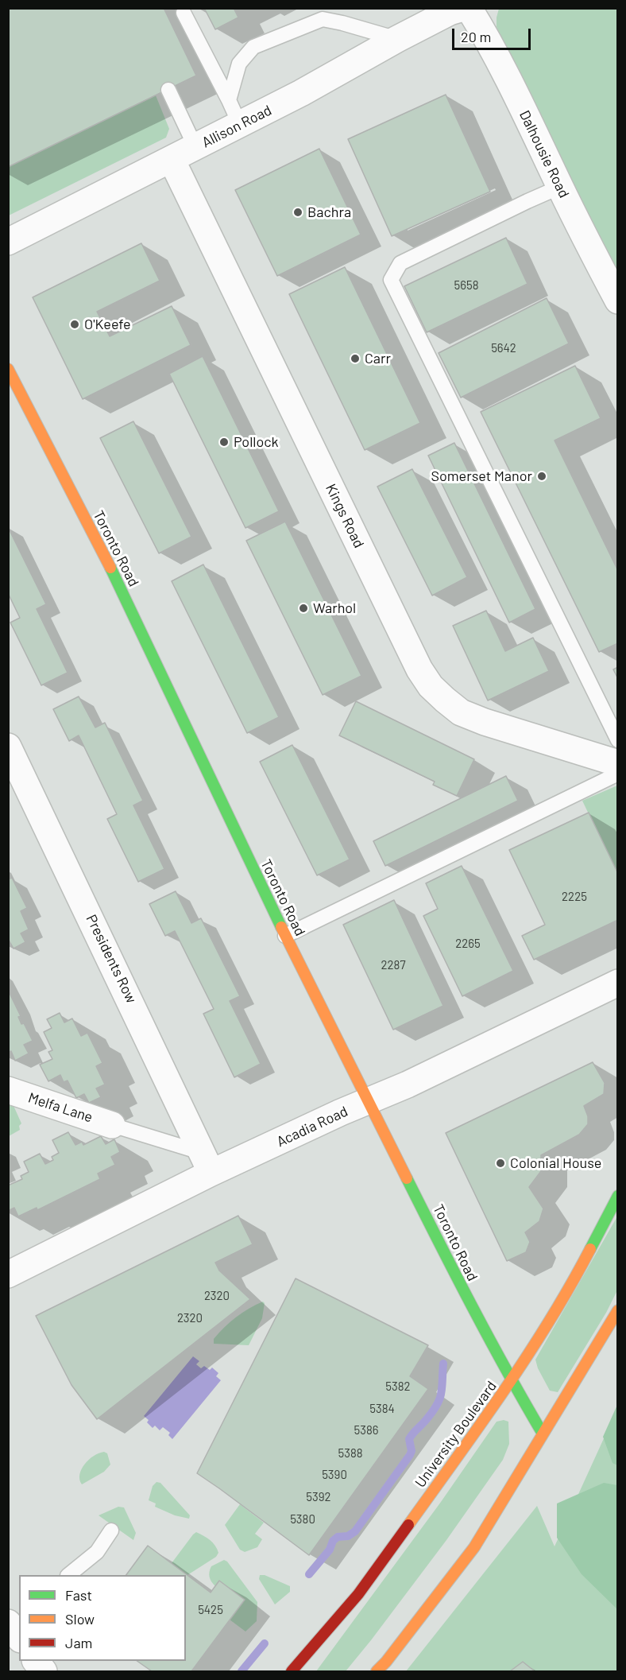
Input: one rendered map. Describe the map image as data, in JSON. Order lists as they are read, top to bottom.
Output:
{
  "streets": {
    "street": [
      "Allison Road",
      "Dalhousie Road",
      "Kings Road",
      "Toronto Road",
      "Presidents Row",
      "Melfa Lane",
      "Acadia Road",
      "University Boulevard"
    ]
  },
  "crossings": [
    ["Allison Road", "Kings Road"],
    ["Toronto Road", "Acadia Road"],
    ["Toronto Road", "University Boulevard"],
    ["Presidents Row", "Acadia Road"]
  ],
  "places": [
    "Bachra",
    "O'Keefe",
    "Carr",
    "Pollock",
    "Somerset Manor",
    "Warhol",
    "Colonial House"
  ],
  "house_numbers": [
    "5658",
    "5642",
    "2225",
    "2265",
    "2287",
    "2320",
    "2320",
    "5382",
    "5384",
    "5386",
    "5388",
    "5390",
    "5392",
    "5380",
    "5425"
  ],
  "legend": ["Fast", "Slow", "Jam"],
  "scale_bar": "20 m"
}
